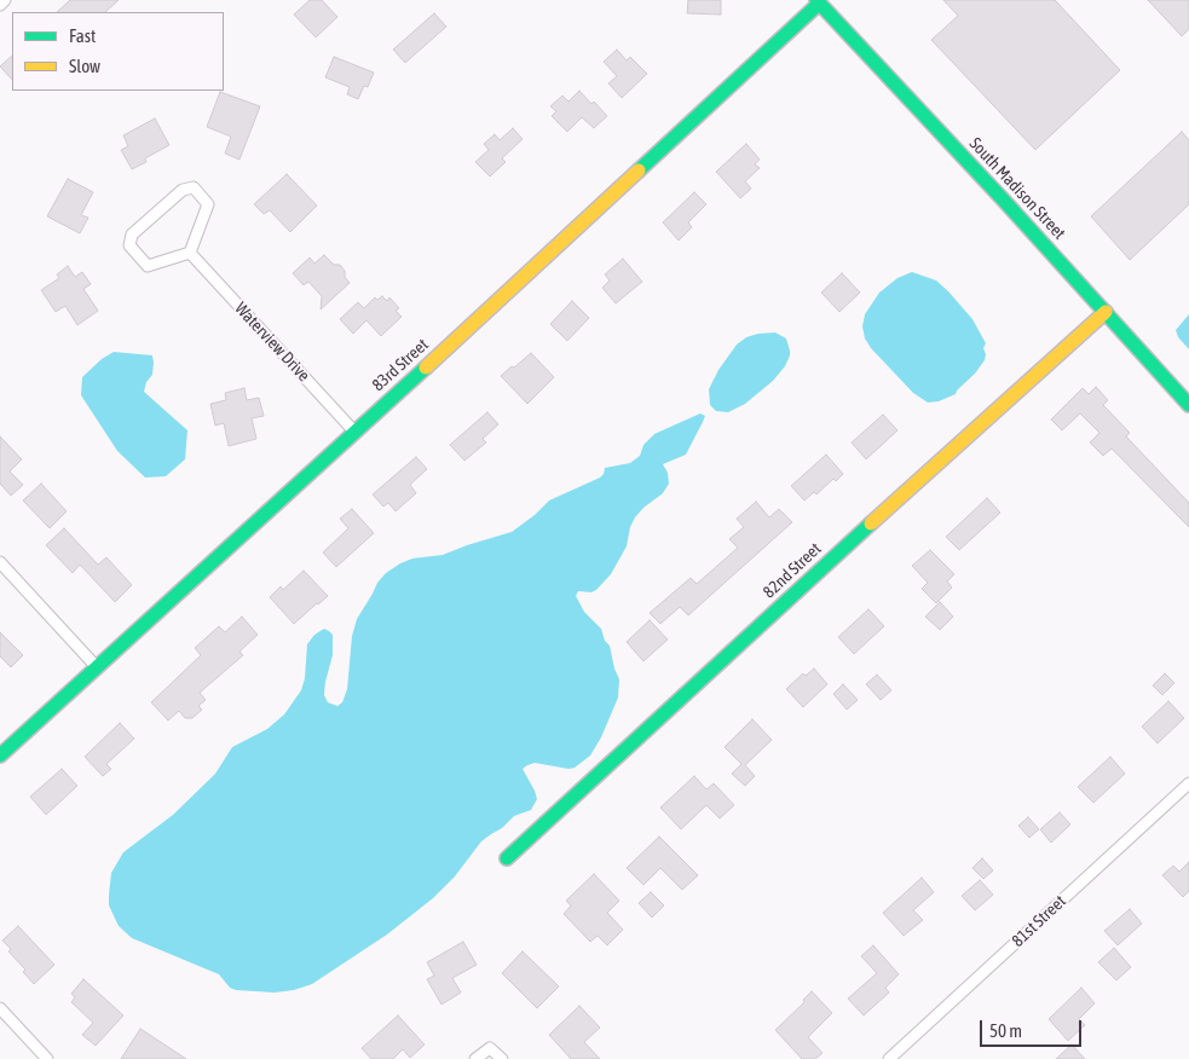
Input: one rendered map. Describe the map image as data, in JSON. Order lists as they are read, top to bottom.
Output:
{
  "streets": {
    "street": [
      "South Madison Street",
      "Waterview Drive",
      "83rd Street",
      "82nd Street",
      "81st Street"
    ]
  },
  "crossings": [
    ["South Madison Street", "83rd Street"],
    ["South Madison Street", "82nd Street"],
    ["Waterview Drive", "83rd Street"]
  ],
  "legend": ["Fast", "Slow"],
  "scale_bar": "50 m"
}
